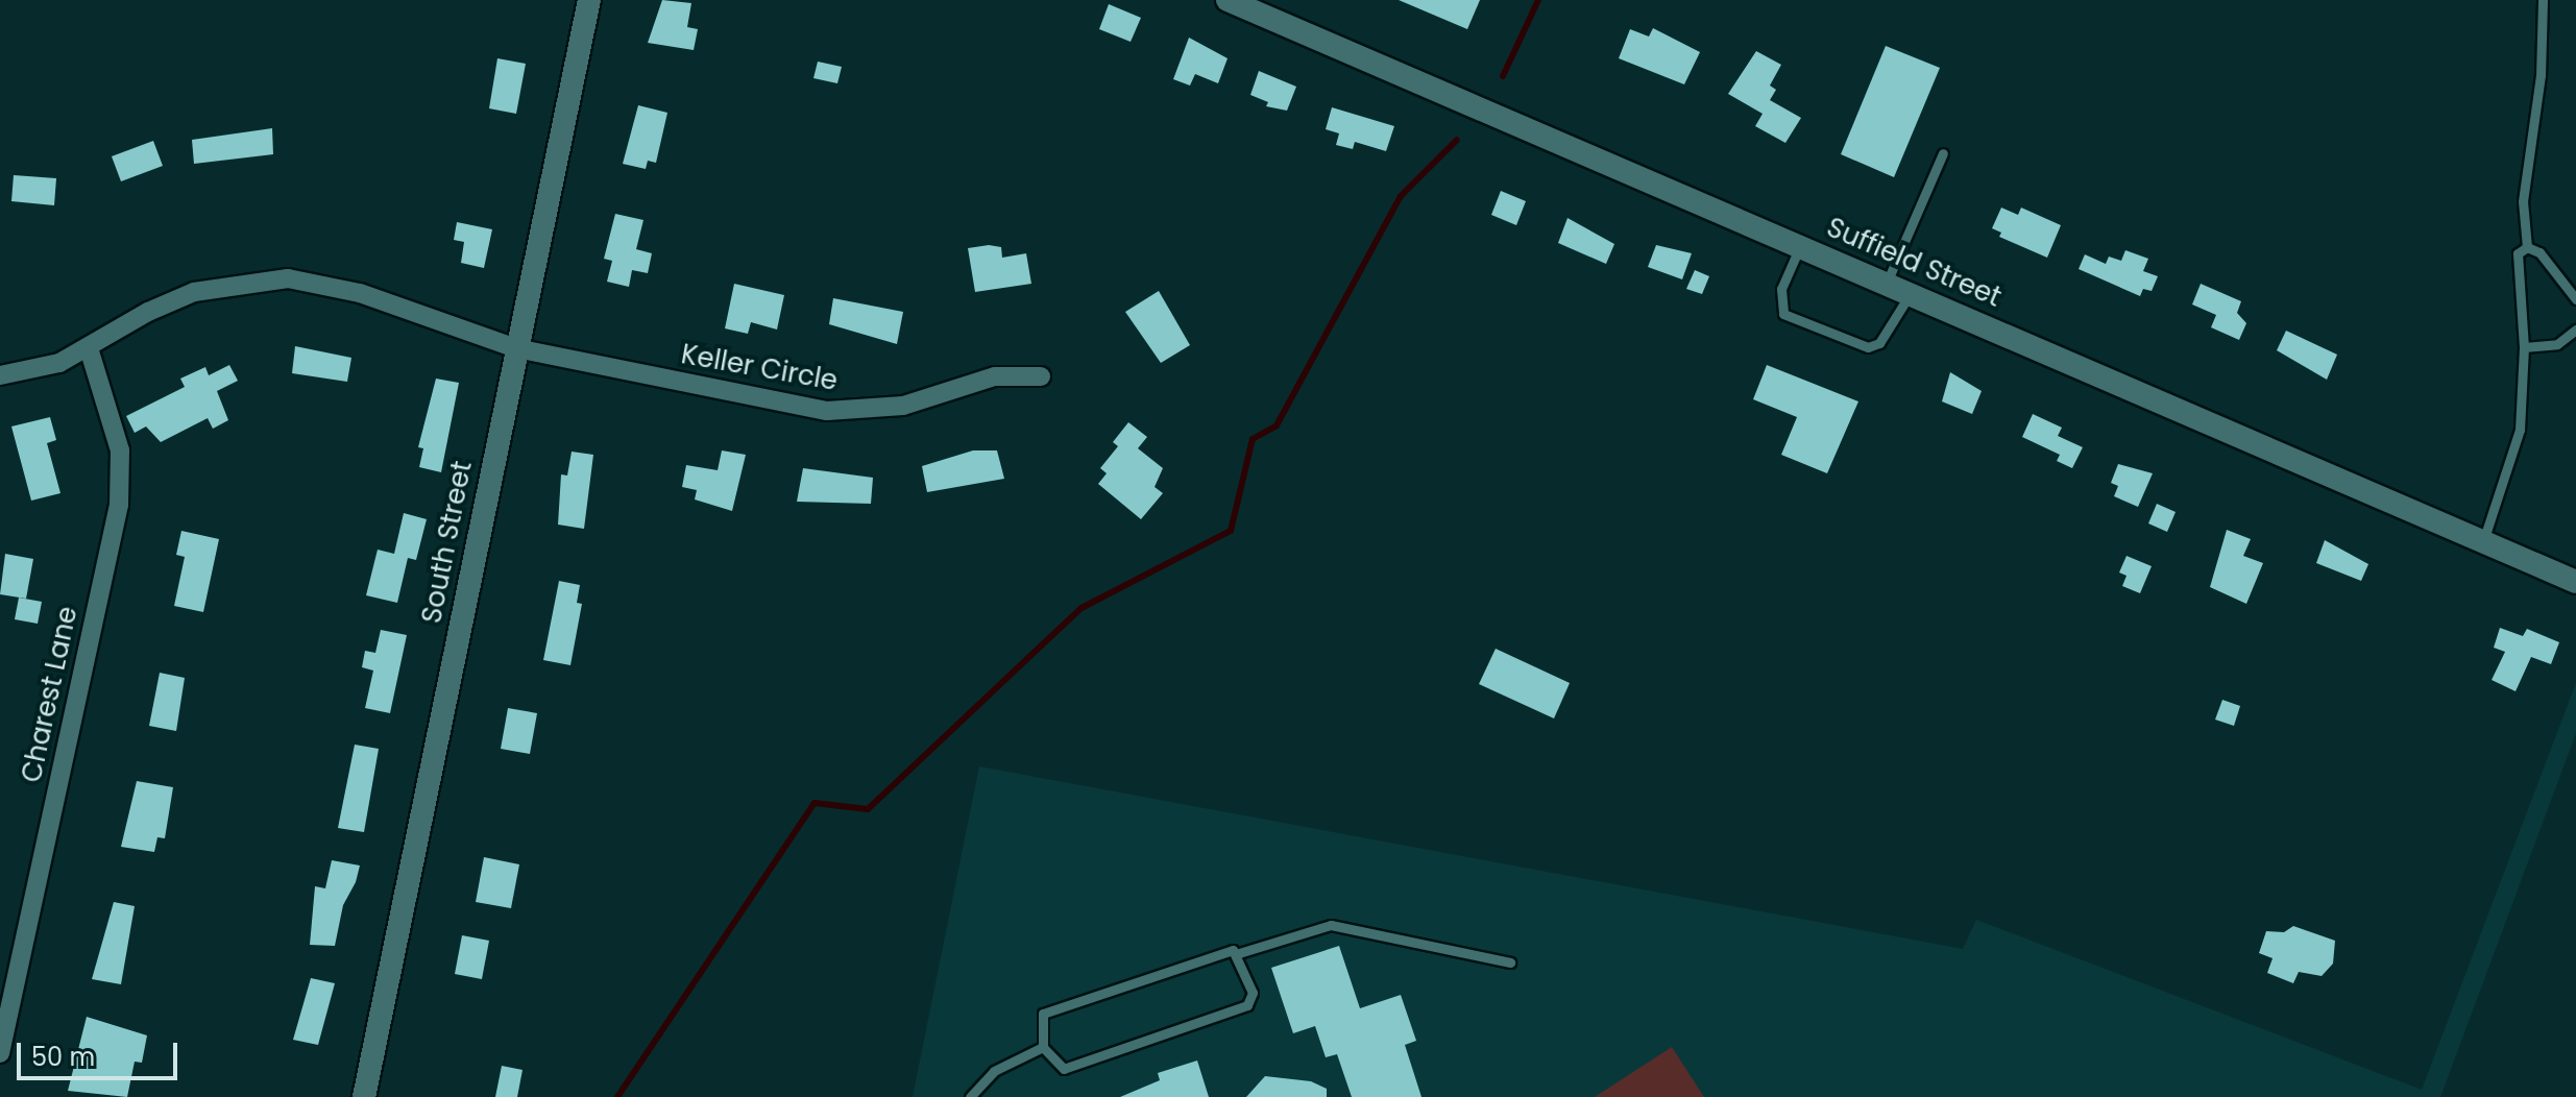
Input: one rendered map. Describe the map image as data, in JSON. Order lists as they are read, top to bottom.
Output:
{
  "streets": {
    "main road": ["Suffield Street", "South Street"],
    "street": ["Keller Circle", "Charest Lane"]
  },
  "crossings": [
    ["Keller Circle", "South Street"],
    ["Keller Circle", "Charest Lane"]
  ],
  "scale_bar": "50 m"
}
